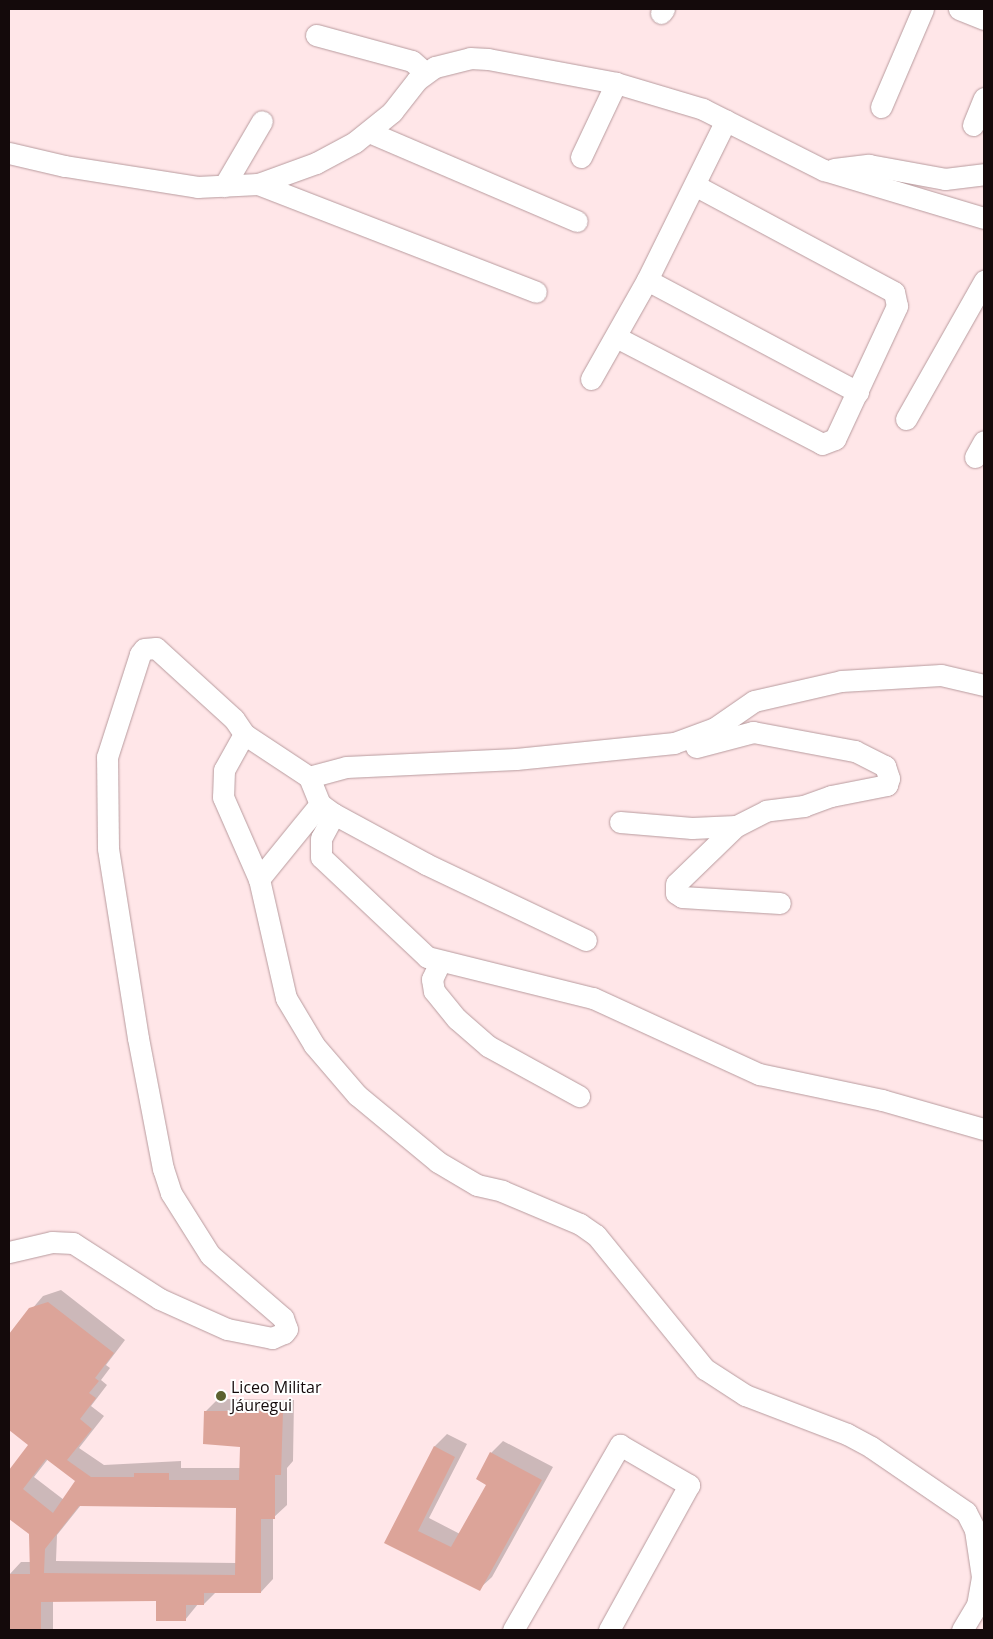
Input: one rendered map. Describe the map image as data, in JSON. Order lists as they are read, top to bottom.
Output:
{
  "places": ["Liceo Militar Jáuregui"]
}
